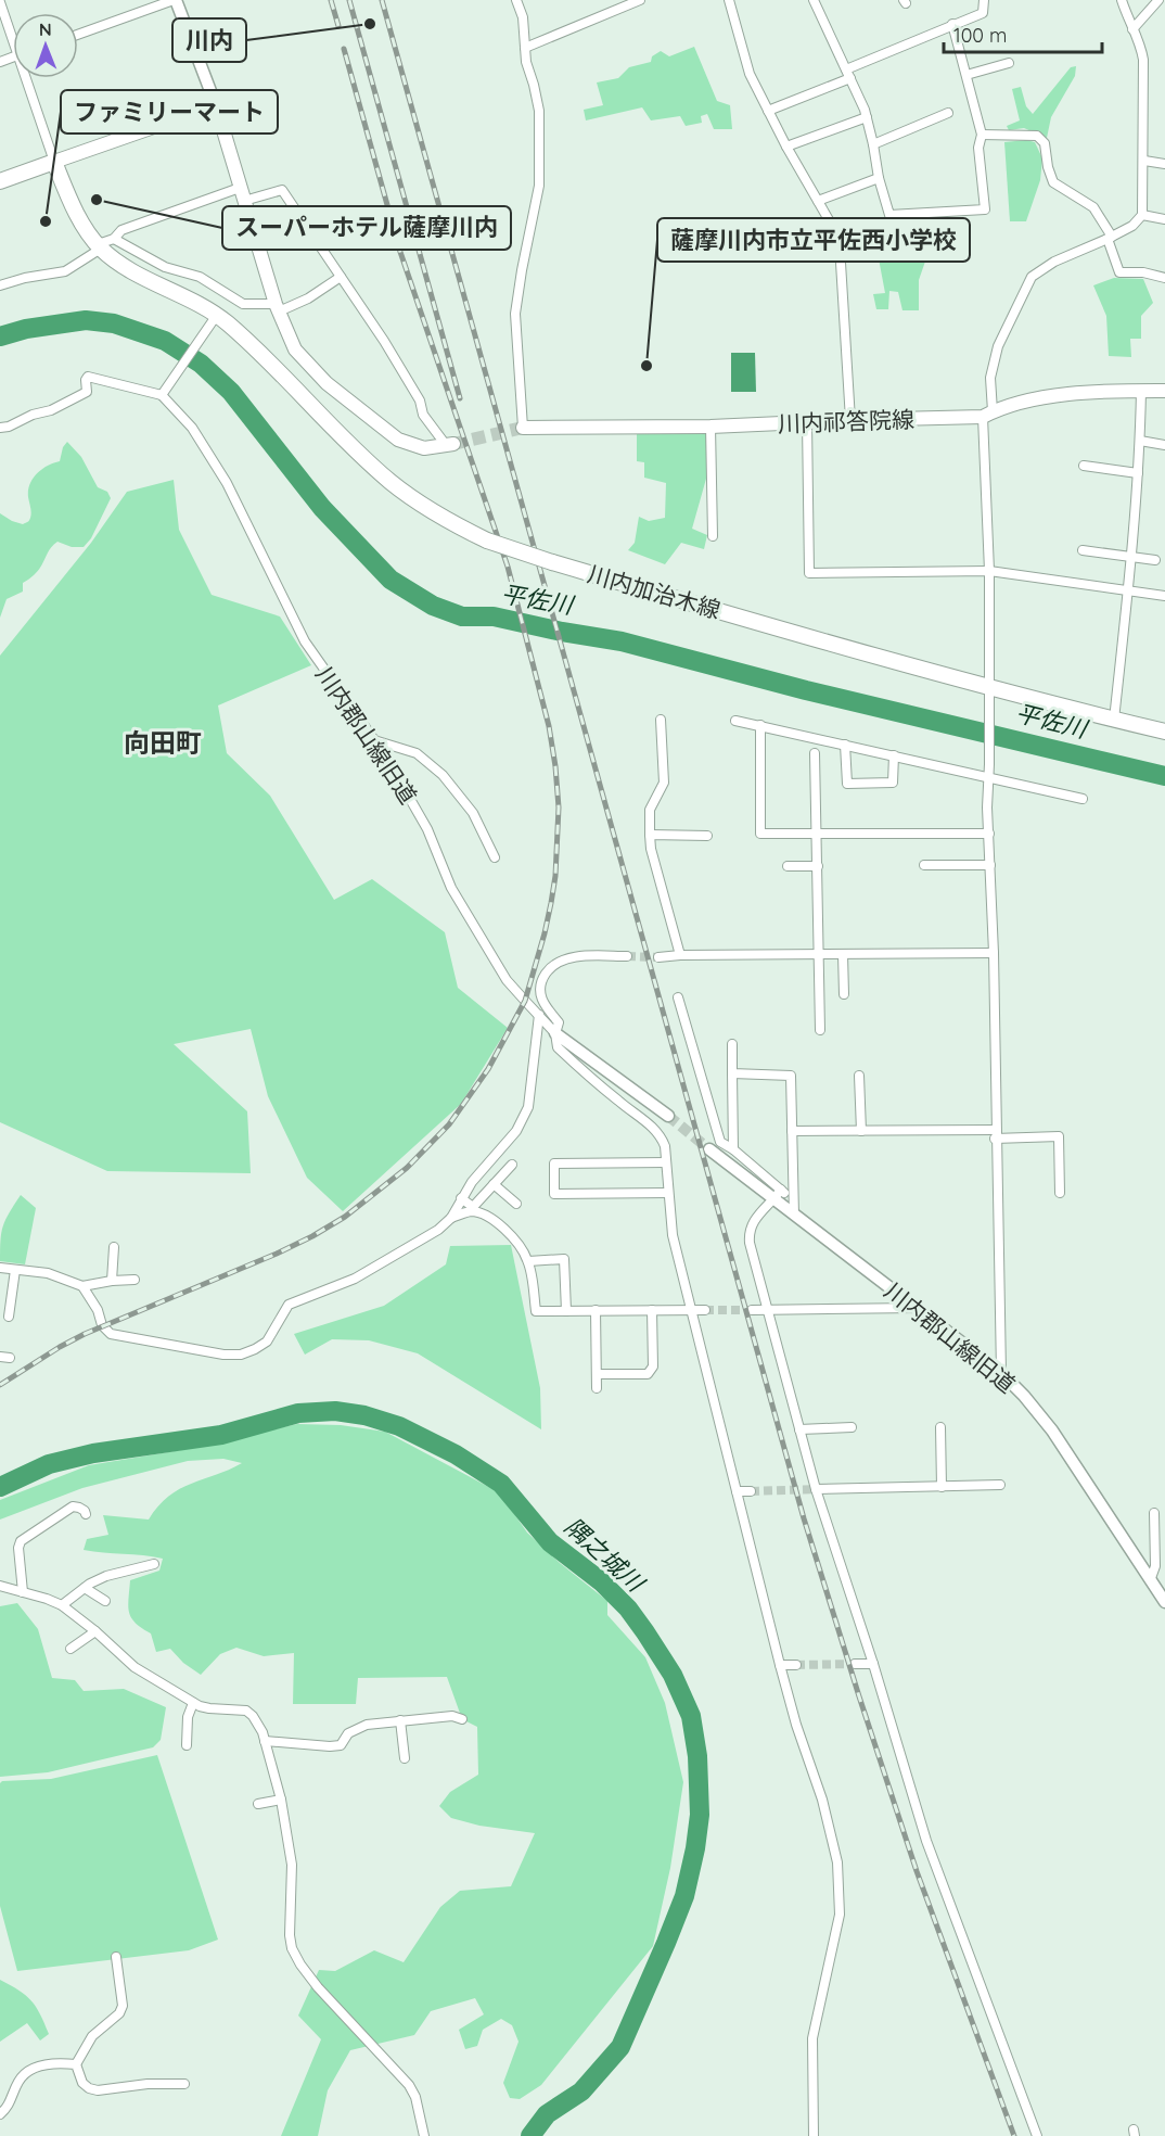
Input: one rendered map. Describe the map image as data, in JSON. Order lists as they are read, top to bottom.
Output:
{
  "streets": {
    "main road": ["川内祁答院線", "川内加治木線"],
    "street": ["川内郡山線旧道"]
  },
  "districts": ["向田町"],
  "water": ["平佐川", "隅之城川"],
  "places": [
    "川内",
    "スーパーホテル薩摩川内",
    "ファミリーマート",
    "薩摩川内市立平佐西小学校"
  ],
  "scale_bar": "100 m",
  "north": "top"
}
